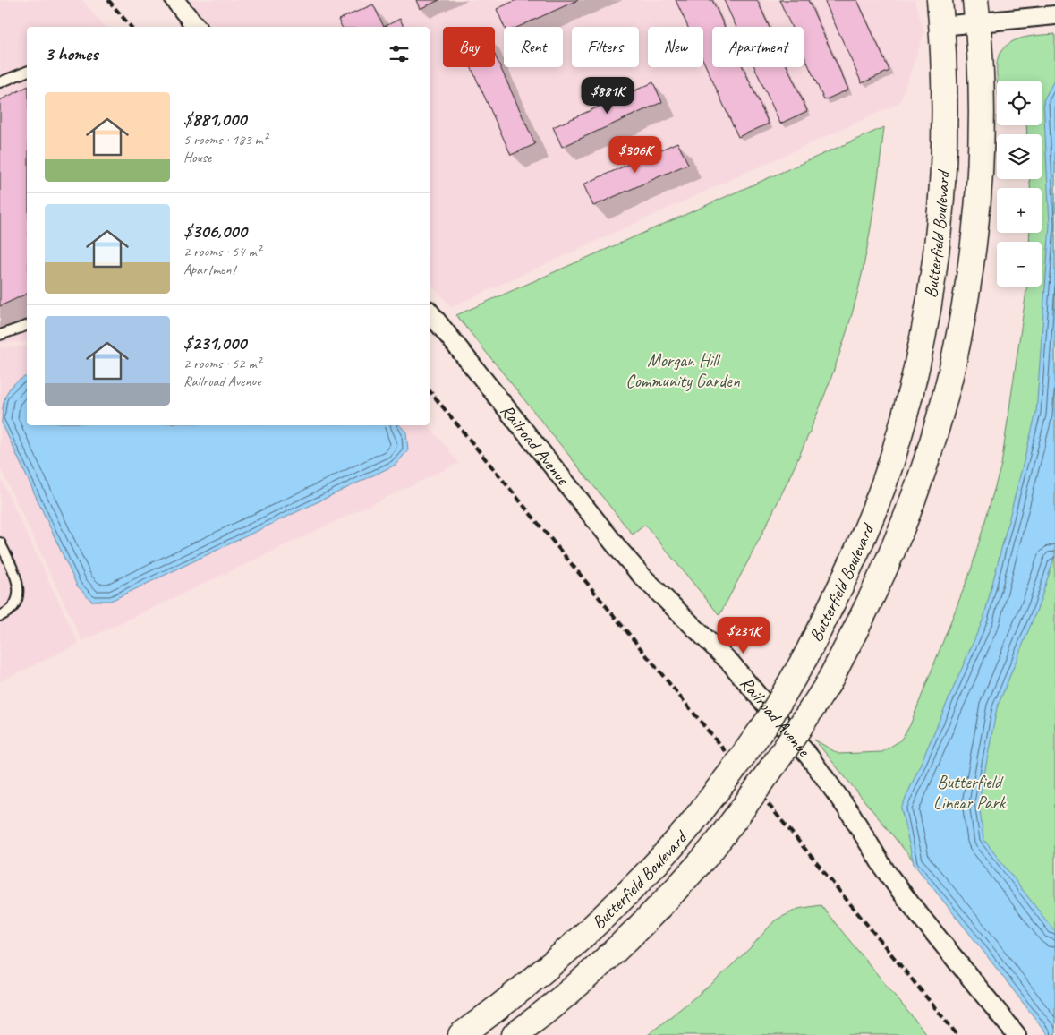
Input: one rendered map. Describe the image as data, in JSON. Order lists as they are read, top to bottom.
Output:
{
  "streets": {
    "main road": ["Butterfield Boulevard"],
    "street": ["Railroad Avenue"]
  },
  "parks": ["Morgan Hill Community Garden", "Butterfield Linear Park"],
  "page": {
    "chip": [
      "Buy",
      "Rent",
      "Filters",
      "New",
      "Apartment"
    ],
    "heading": "3 homes",
    "price": ["$881K", "$306K", "$231K"],
    "map_buttons": ["+", "−"],
    "list": [
      {
        "name": "$881,000",
        "note": "5 rooms · 183 m² · House"
      },
      {
        "name": "$306,000",
        "note": "2 rooms · 54 m² · Apartment"
      },
      {
        "name": "$231,000",
        "note": "2 rooms · 52 m² · Railroad Avenue"
      }
    ]
  }
}
